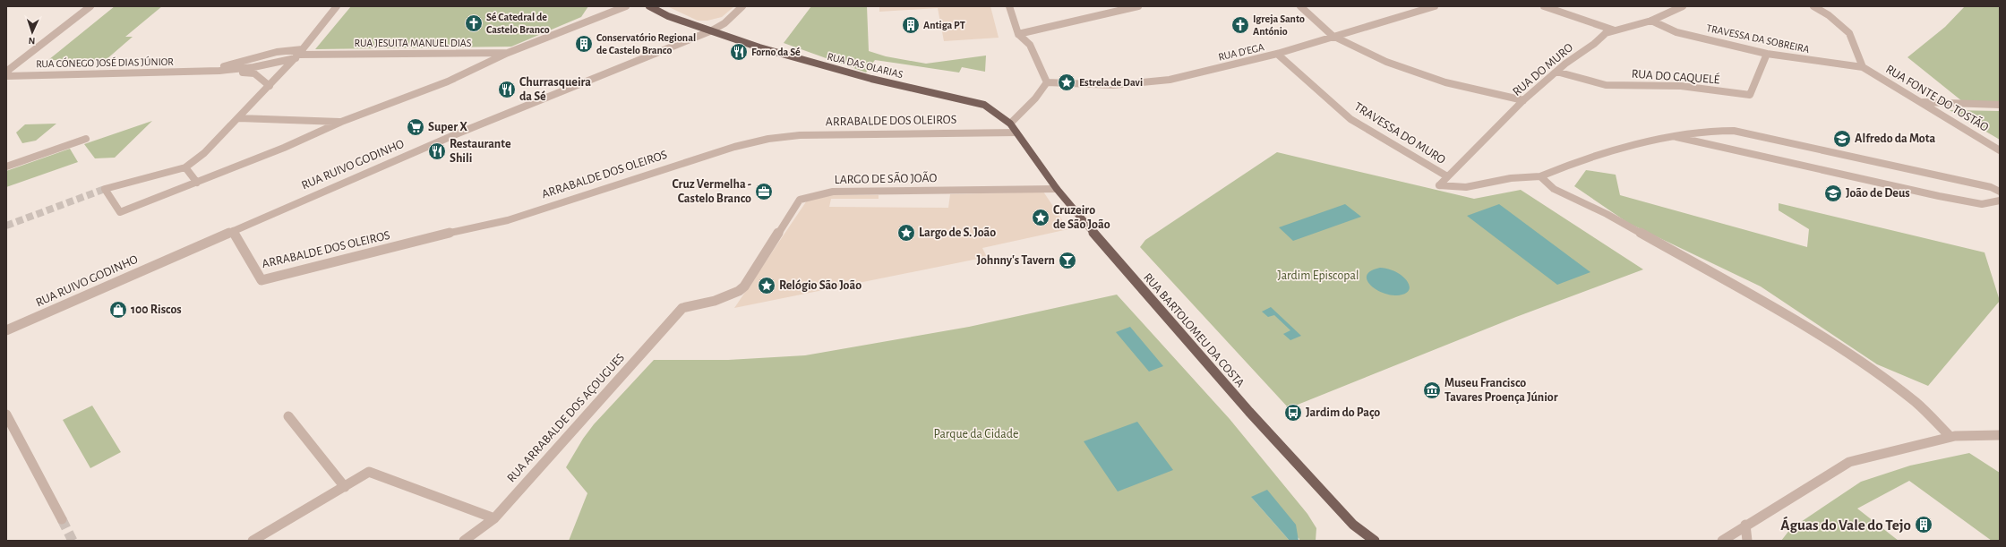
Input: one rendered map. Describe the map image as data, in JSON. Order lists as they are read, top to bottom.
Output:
{
  "streets": {
    "main road": ["RUA DAS OLARIAS", "RUA BARTOLOMEU DA COSTA"],
    "street": [
      "TRAVESSA DA SOBREIRA",
      "RUA JESUITA MANUEL DIAS",
      "RUA D'EGA",
      "RUA CÓNEGO JOSÉ DIAS JÚNIOR",
      "RUA DO MURO",
      "RUA DO CAQUELÉ",
      "RUA FONTE DO TOSTÃO",
      "ARRABALDE DOS OLEIROS",
      "TRAVESSA DO MURO",
      "RUA RUIVO GODINHO",
      "LARGO DE SÃO JOÃO",
      "RUA ARRABALDE DOS AÇOUGUES"
    ]
  },
  "crossings": [
    ["TRAVESSA DA SOBREIRA", "RUA DO MURO"],
    ["TRAVESSA DA SOBREIRA", "RUA DO CAQUELÉ"],
    ["TRAVESSA DA SOBREIRA", "RUA FONTE DO TOSTÃO"],
    ["RUA JESUITA MANUEL DIAS", "RUA CÓNEGO JOSÉ DIAS JÚNIOR"],
    ["RUA D'EGA", "TRAVESSA DO MURO"],
    ["RUA DAS OLARIAS", "RUA RUIVO GODINHO"],
    ["RUA DAS OLARIAS", "RUA BARTOLOMEU DA COSTA"],
    ["RUA DO MURO", "RUA DO CAQUELÉ"],
    ["RUA DO MURO", "TRAVESSA DO MURO"],
    ["ARRABALDE DOS OLEIROS", "RUA RUIVO GODINHO"],
    ["ARRABALDE DOS OLEIROS", "RUA BARTOLOMEU DA COSTA"],
    ["LARGO DE SÃO JOÃO", "RUA BARTOLOMEU DA COSTA"],
    ["LARGO DE SÃO JOÃO", "RUA ARRABALDE DOS AÇOUGUES"]
  ],
  "parks": ["Jardim Episcopal", "Parque da Cidade"],
  "places": {
    "church": ["Sé Catedral de Castelo Branco", "Igreja Santo António"],
    "building": ["Antiga PT", "Conservatório Regional de Castelo Branco", "Águas do Vale do Tejo"],
    "restaurant": ["Forno da Sé", "Churrasqueira da Sé", "Restaurante Shili"],
    "place": [
      "Estrela de Davi",
      "Cruzeiro de São João",
      "Largo de S. João",
      "Relógio São João"
    ],
    "supermarket": ["Super X"],
    "school or university": ["Alfredo da Mota", "João de Deus"],
    "office": ["Cruz Vermelha - Castelo Branco"],
    "bar": ["Johnny's Tavern"],
    "shop": ["100 Riscos"],
    "museum": ["Museu Francisco Tavares Proença Júnior"],
    "bus stop": ["Jardim do Paço"]
  },
  "north": "bottom"
}
